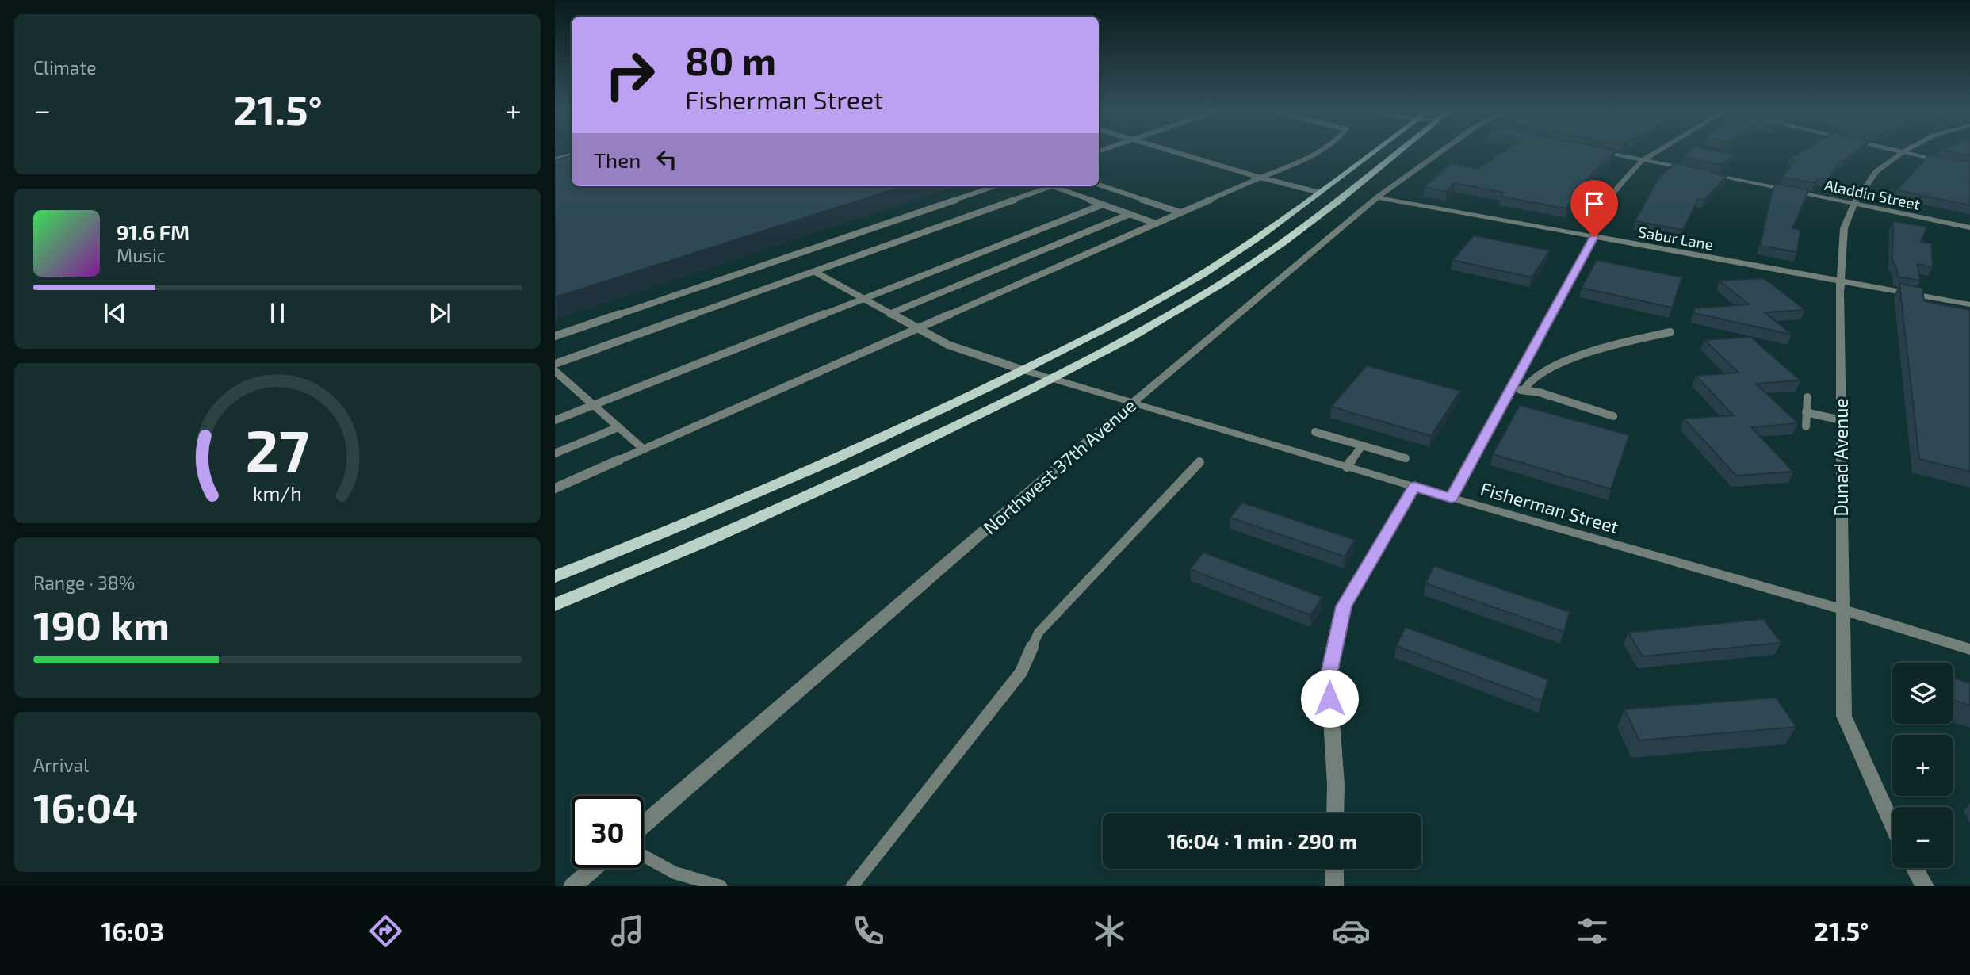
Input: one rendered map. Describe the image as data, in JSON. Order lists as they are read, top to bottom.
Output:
{
  "streets": {
    "street": [
      "Aladdin Street",
      "Sabur Lane",
      "Dunad Avenue",
      "Northwest 37th Avenue",
      "Fisherman Street"
    ]
  },
  "crossings": [
    ["Aladdin Street", "Dunad Avenue"],
    ["Sabur Lane", "Dunad Avenue"],
    ["Sabur Lane", "Northwest 37th Avenue"],
    ["Dunad Avenue", "Fisherman Street"],
    ["Northwest 37th Avenue", "Fisherman Street"]
  ],
  "page": {
    "tile": [
      "Climate",
      ["Range · 38%", "190 km"],
      ["Arrival", "16:04"]
    ],
    "turn": ["80 m", "Fisherman Street"],
    "heat": ["−", "21.5°", "+"],
    "then": "Then",
    "song": ["91.6 FM", "Music"],
    "map_buttons": ["+", "−"],
    "limit": "30",
    "trip": "16:04 · 1 min · 290 m",
    "tabs": ["16:03", "21.5°"],
    "gauge": ["27", "km/h"]
  }
}
